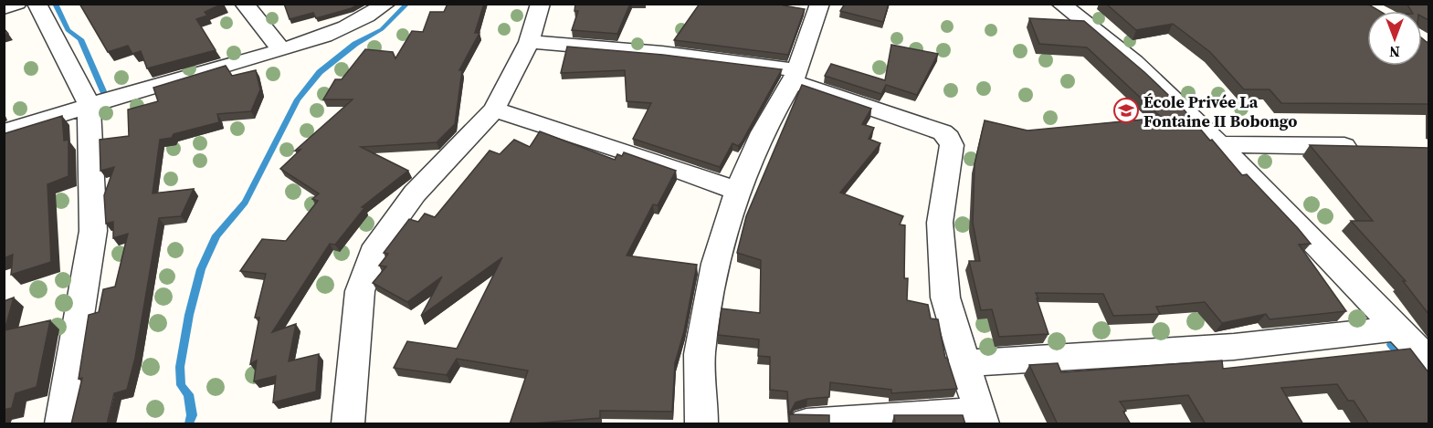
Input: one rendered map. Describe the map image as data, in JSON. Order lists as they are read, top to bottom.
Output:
{
  "places": {
    "school or university": ["École Privée La Fontaine II Bobongo"]
  },
  "north": "bottom"
}
